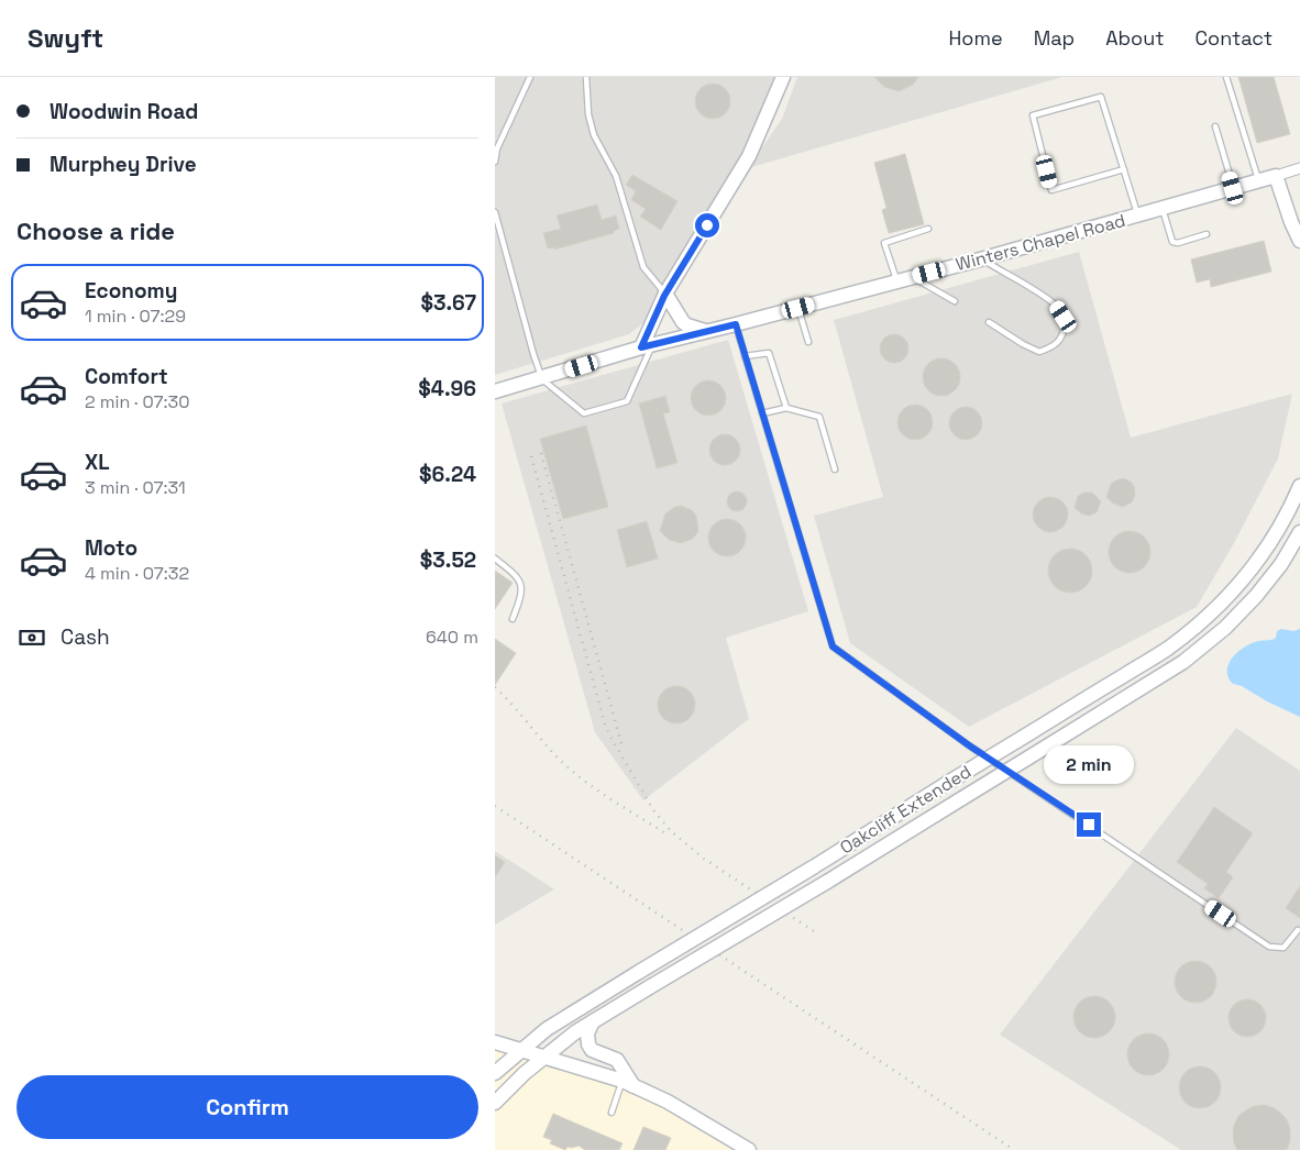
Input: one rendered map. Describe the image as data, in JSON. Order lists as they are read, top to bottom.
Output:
{
  "streets": {
    "main road": ["Winters Chapel Road", "Oakcliff Extended"]
  },
  "page": {
    "header": "Swyft",
    "nav": [
      "Home",
      "Map",
      "About",
      "Contact"
    ],
    "banner": ["Woodwin Road", "Murphey Drive"],
    "heading": "Choose a ride",
    "list": [
      {
        "name": "Economy",
        "note": "1 min · 07:29",
        "value": "$3.67"
      },
      {
        "name": "Comfort",
        "note": "2 min · 07:30",
        "value": "$4.96"
      },
      {
        "name": "XL",
        "note": "3 min · 07:31",
        "value": "$6.24"
      },
      {
        "name": "Moto",
        "note": "4 min · 07:32",
        "value": "$3.52"
      }
    ],
    "pay": ["Cash", "640 m"],
    "bubble": "2 min",
    "buttons": "Confirm"
  }
}
